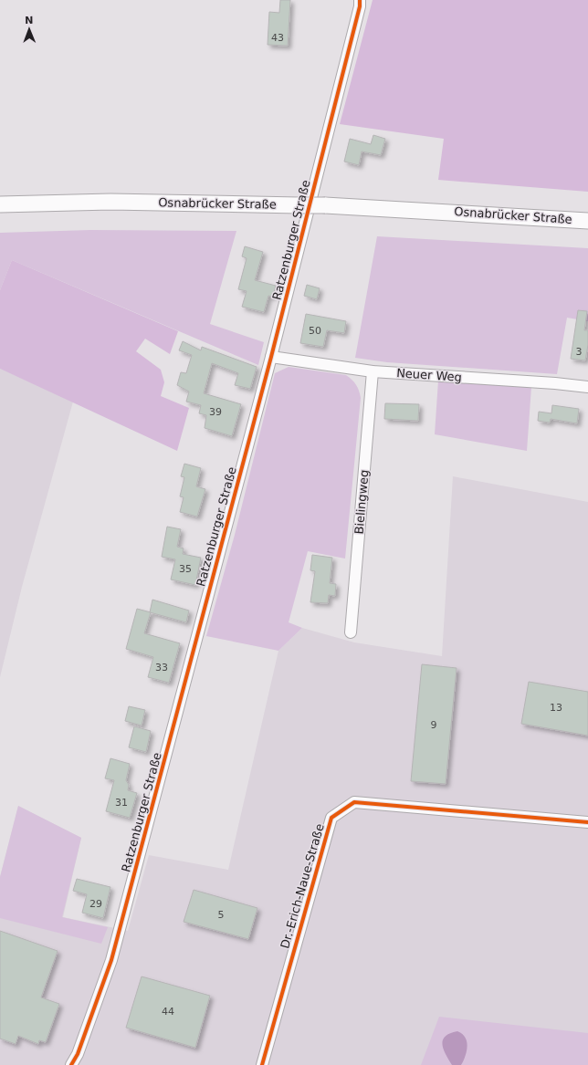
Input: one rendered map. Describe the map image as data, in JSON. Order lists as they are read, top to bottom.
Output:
{
  "streets": {
    "main road": ["Osnabrücker Straße"],
    "street": [
      "Ratzenburger Straße",
      "Neuer Weg",
      "Bielingweg",
      "Dr.-Erich-Naue-Straße"
    ]
  },
  "crossings": [
    ["Ratzenburger Straße", "Neuer Weg"],
    ["Neuer Weg", "Bielingweg"]
  ],
  "house_numbers": [
    "43",
    "50",
    "3",
    "39",
    "35",
    "33",
    "13",
    "9",
    "31",
    "29",
    "5",
    "44"
  ],
  "north": "top"
}
